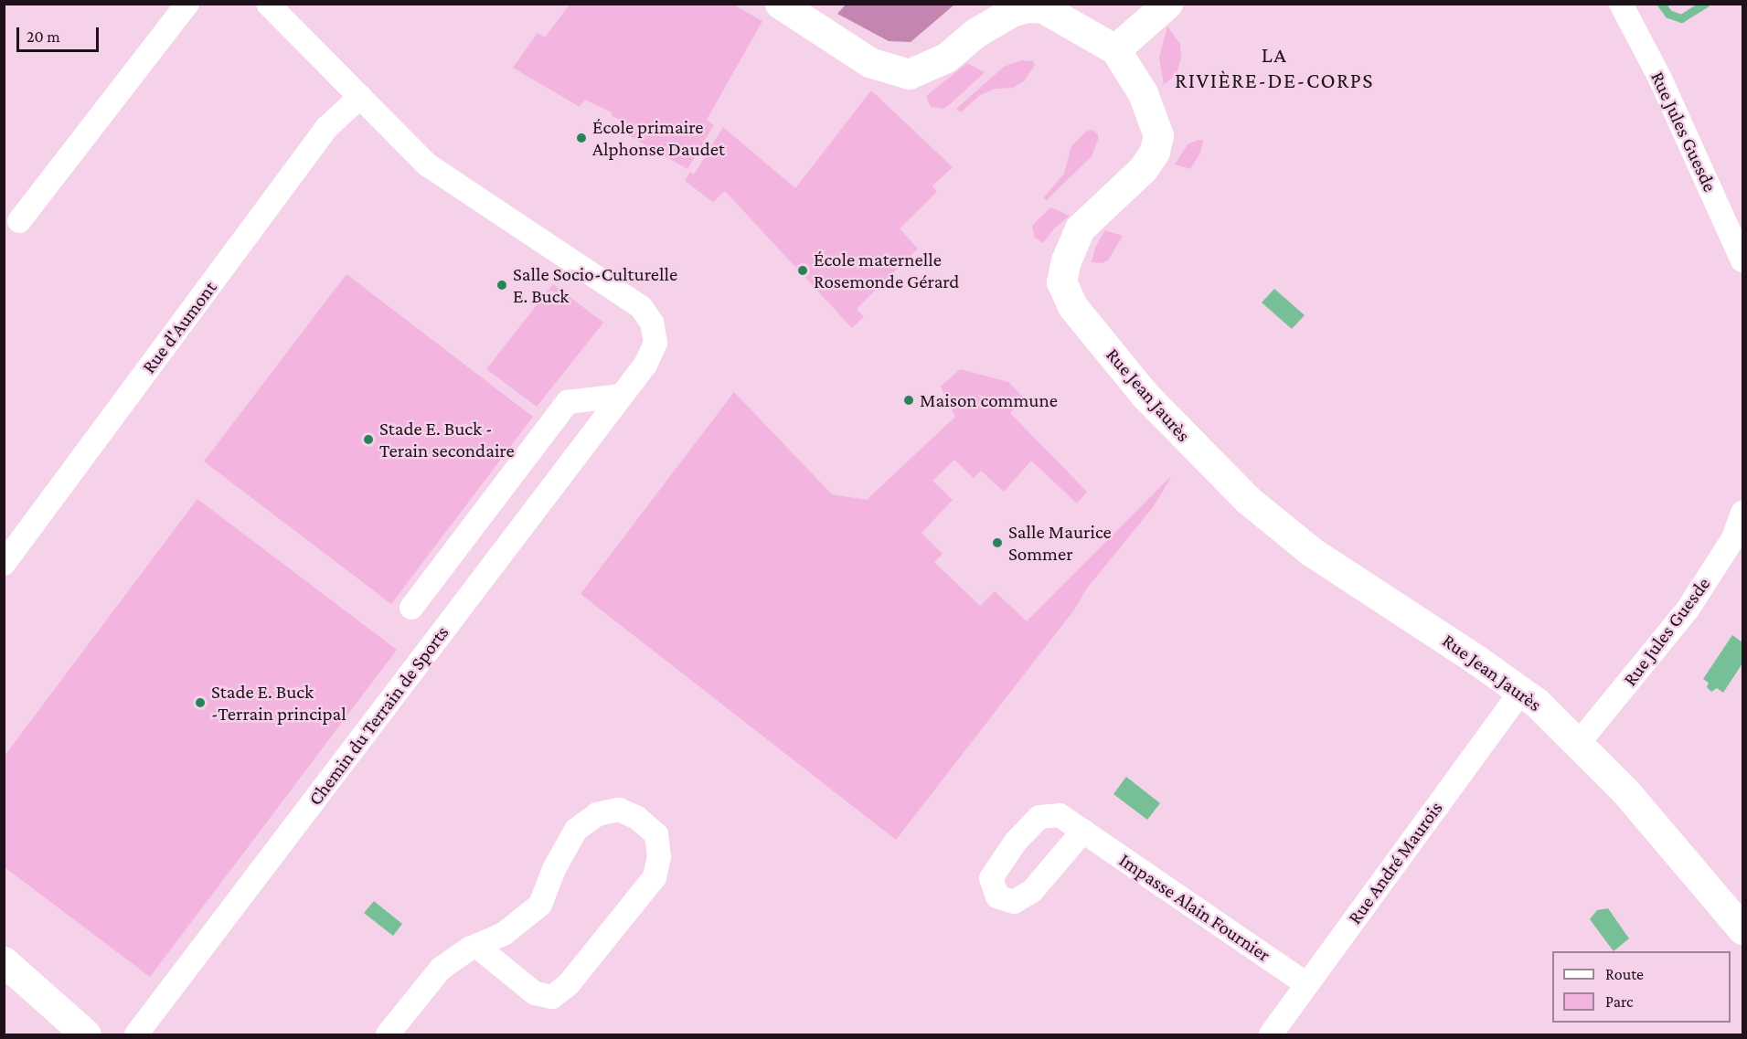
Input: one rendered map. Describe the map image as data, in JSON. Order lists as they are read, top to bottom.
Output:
{
  "streets": {
    "street": [
      "Rue Jules Guesde",
      "Rue d'Aumont",
      "Rue Jean Jaurès",
      "Chemin du Terrain de Sports",
      "Rue André Maurois",
      "Impasse Alain Fournier"
    ]
  },
  "crossings": [
    ["Rue Jules Guesde", "Rue Jean Jaurès"],
    ["Rue d'Aumont", "Chemin du Terrain de Sports"],
    ["Rue Jean Jaurès", "Rue André Maurois"],
    ["Rue André Maurois", "Impasse Alain Fournier"]
  ],
  "districts": ["LA RIVIÈRE-DE-CORPS"],
  "places": [
    "École primaire Alphonse Daudet",
    "École maternelle Rosemonde Gérard",
    "Salle Socio-Culturelle E. Buck",
    "Maison commune",
    "Stade E. Buck - Terain secondaire",
    "Salle Maurice Sommer",
    "Stade E. Buck -Terrain principal"
  ],
  "legend": ["Route", "Parc"],
  "scale_bar": "20 m"
}
